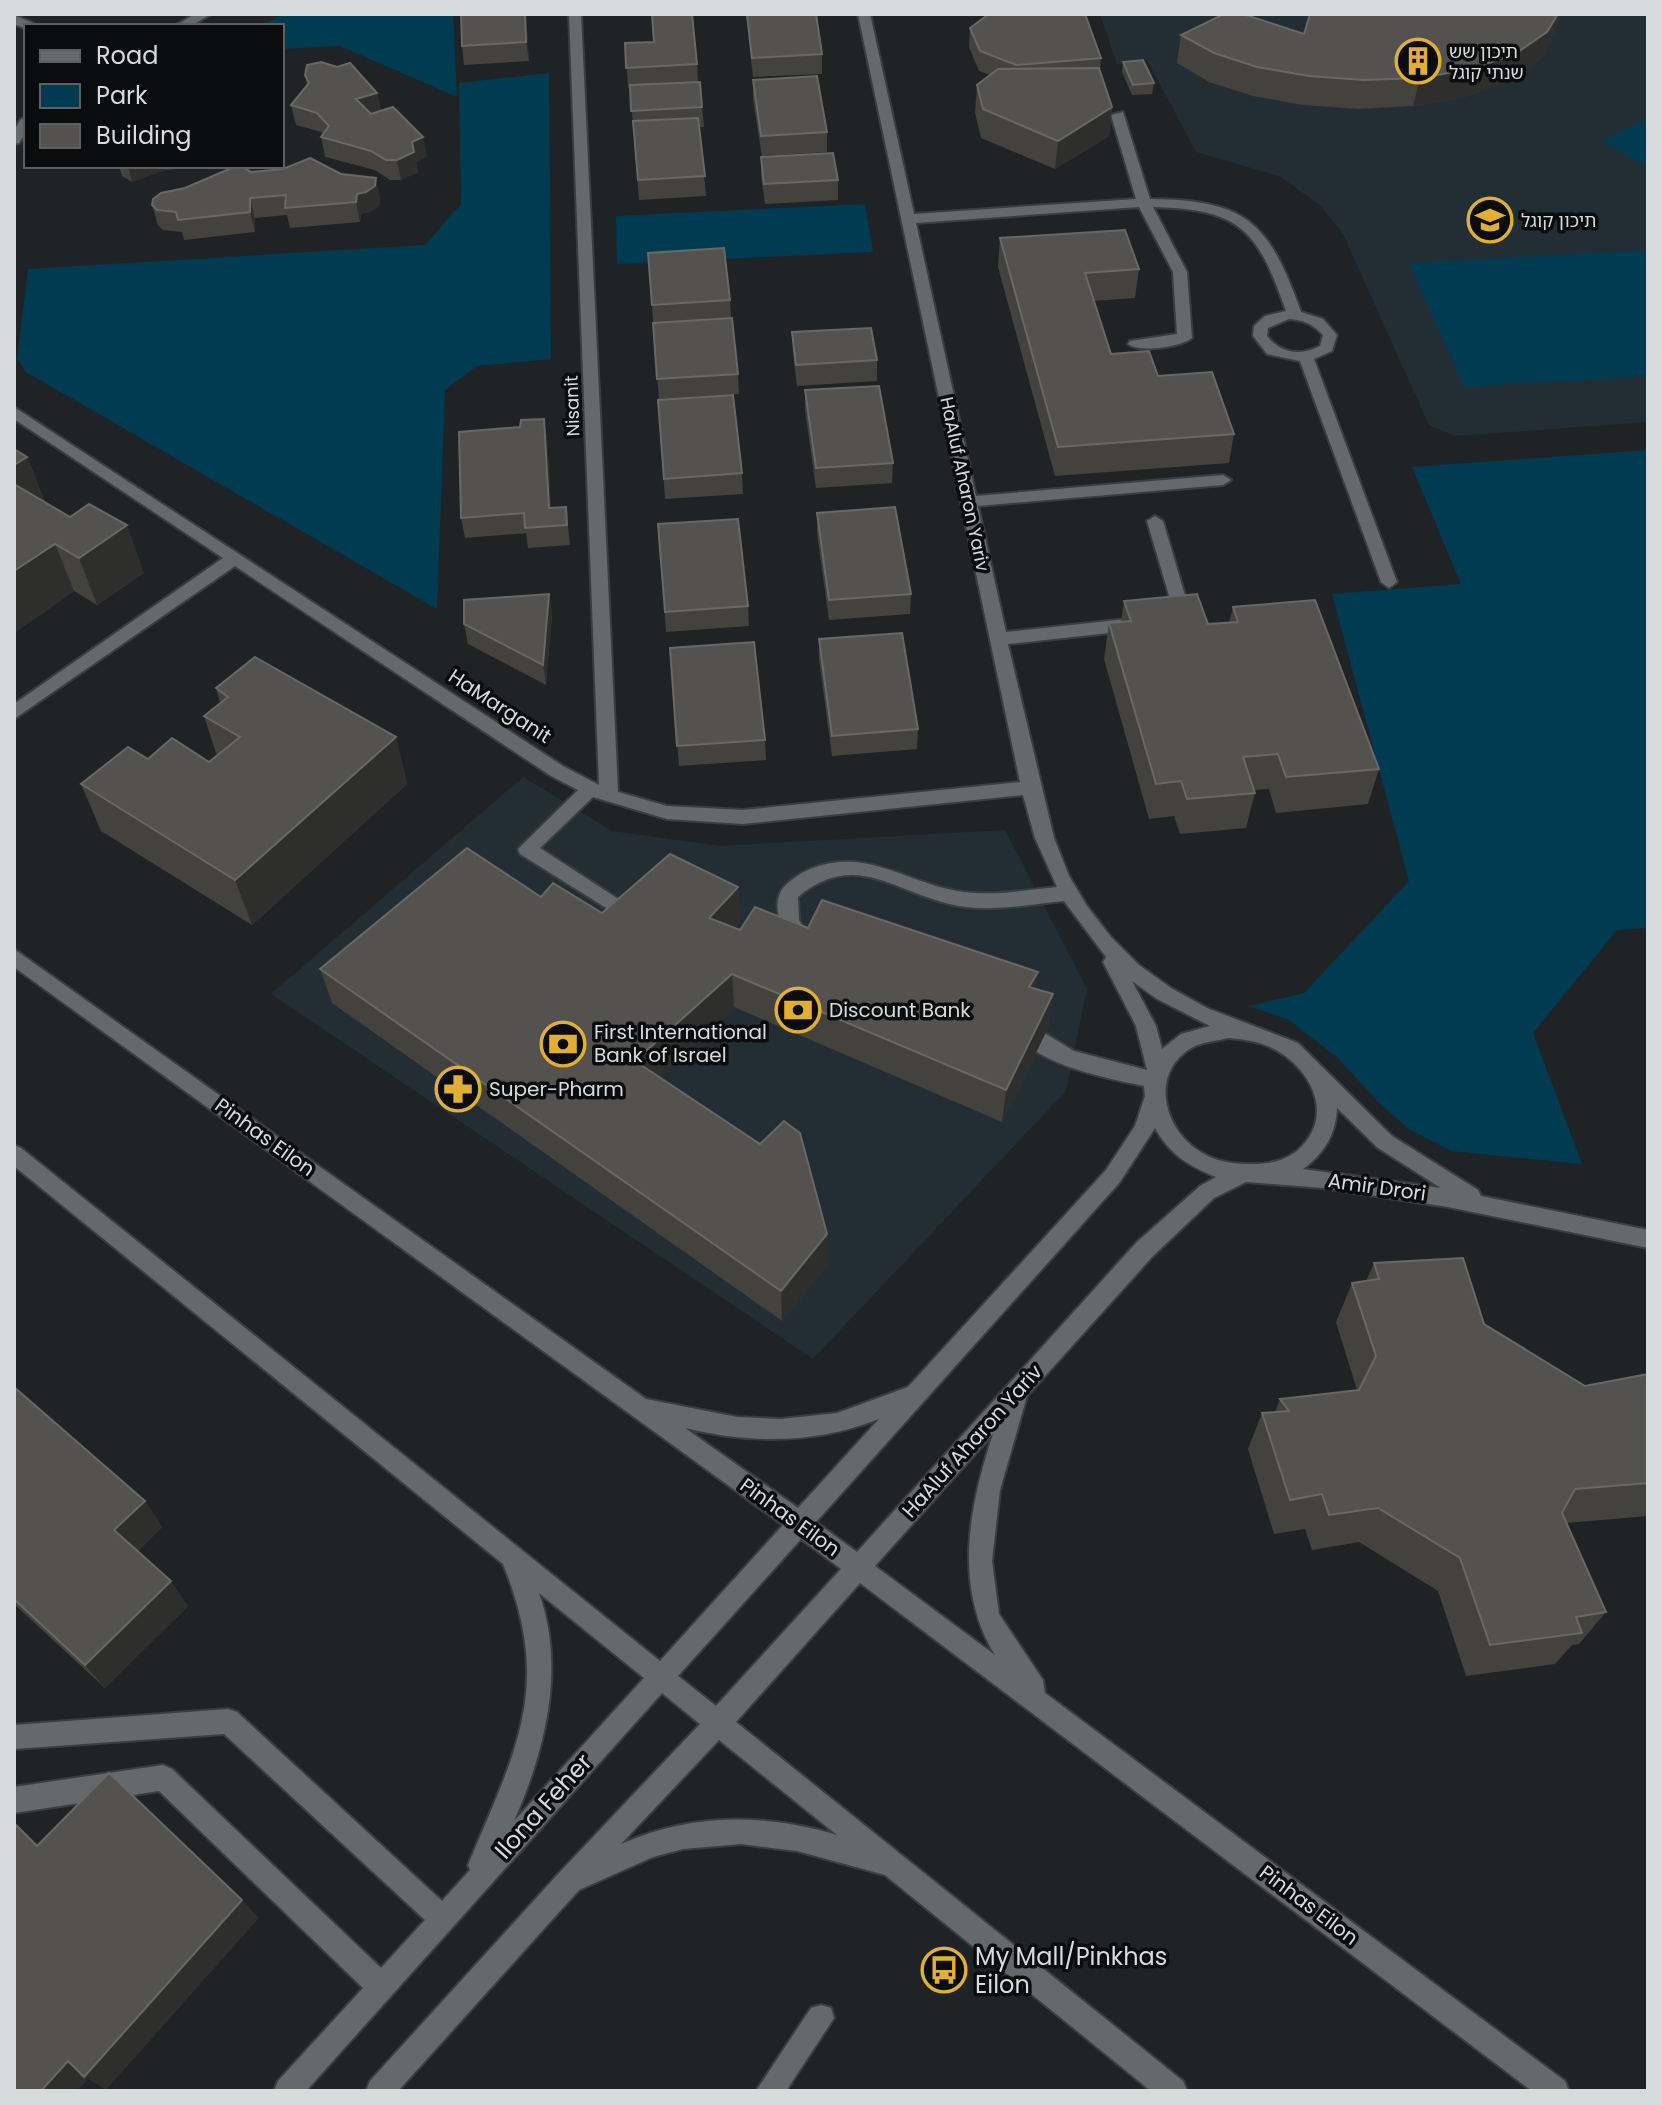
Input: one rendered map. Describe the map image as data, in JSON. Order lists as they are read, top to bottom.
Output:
{
  "streets": {
    "street": [
      "Nisanit",
      "HaAluf Aharon Yariv",
      "HaMarganit",
      "Pinhas Eilon",
      "Amir Drori",
      "Ilona Feher"
    ]
  },
  "crossings": [
    ["Nisanit", "HaMarganit"],
    ["HaAluf Aharon Yariv", "HaMarganit"],
    ["HaAluf Aharon Yariv", "Pinhas Eilon"],
    ["HaAluf Aharon Yariv", "Amir Drori"],
    ["Pinhas Eilon", "Ilona Feher"]
  ],
  "places": {
    "building": ["תיכון שש שנתי קוגל"],
    "school or university": ["תיכון קוגל"],
    "bank": ["Discount Bank", "First International Bank of Israel"],
    "pharmacy": ["Super-Pharm"],
    "bus stop": ["My Mall/Pinkhas Eilon"]
  },
  "legend": ["Road", "Park", "Building"]
}
